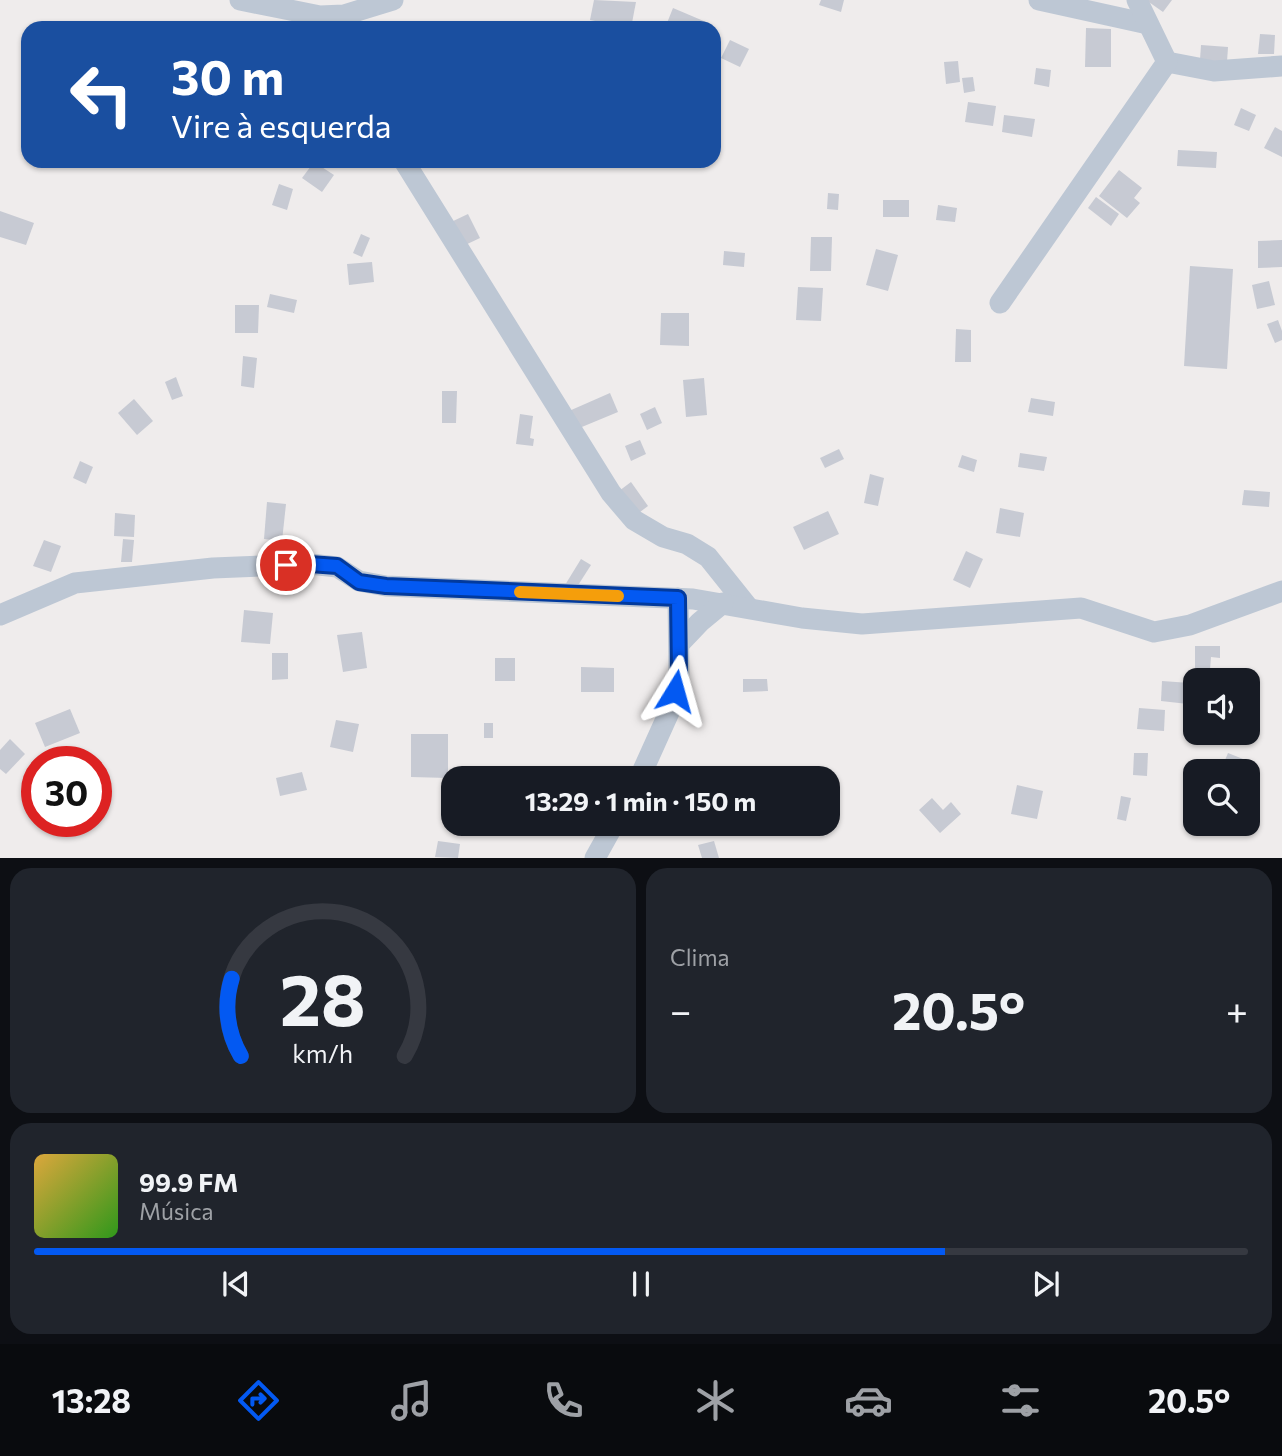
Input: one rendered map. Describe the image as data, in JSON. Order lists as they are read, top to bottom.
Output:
{
  "page": {
    "turn": ["30 m", "Vire à esquerda"],
    "limit": "30",
    "trip": "13:29 · 1 min · 150 m",
    "tile": "Clima",
    "heat": ["−", "20.5°", "+"],
    "song": ["99.9 FM", "Música"],
    "tabs": ["13:28", "20.5°"],
    "gauge": ["28", "km/h"]
  }
}
